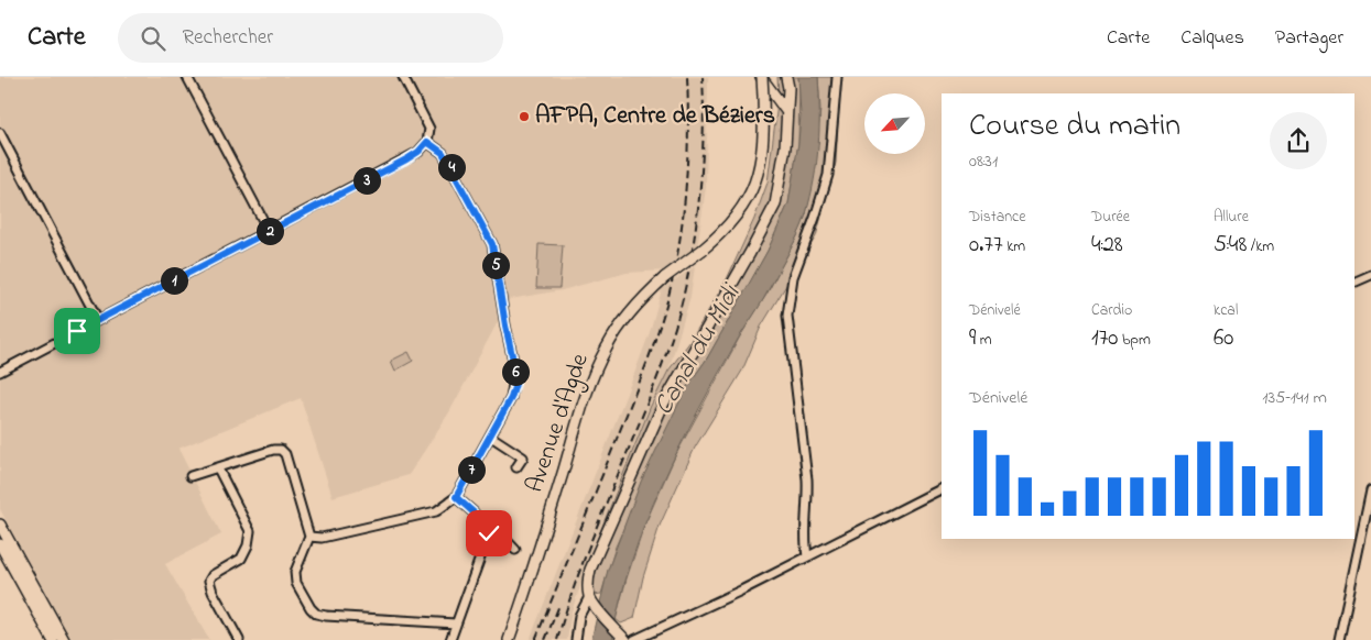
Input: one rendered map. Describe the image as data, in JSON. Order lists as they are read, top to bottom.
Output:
{
  "streets": {
    "main road": ["Avenue d'Agde"]
  },
  "water": ["Canal du Midi"],
  "places": ["AFPA, Centre de Béziers"],
  "north": "bottom left",
  "page": {
    "header": "Carte",
    "search": "Rechercher",
    "nav": ["Carte", "Calques", "Partager"],
    "heading": ["Course du matin", "08:31"],
    "pins": [
      "4",
      "3",
      "2",
      "5",
      "1",
      "6",
      "7"
    ],
    "stats": [
      ["Distance", "0.77 km"],
      ["Durée", "4:28"],
      ["Allure", "5:48 /km"],
      ["Dénivelé", "9 m"],
      ["Cardio", "170 bpm"],
      ["kcal", "60"]
    ],
    "chart": ["Dénivelé", "135–141 m"]
  }
}
